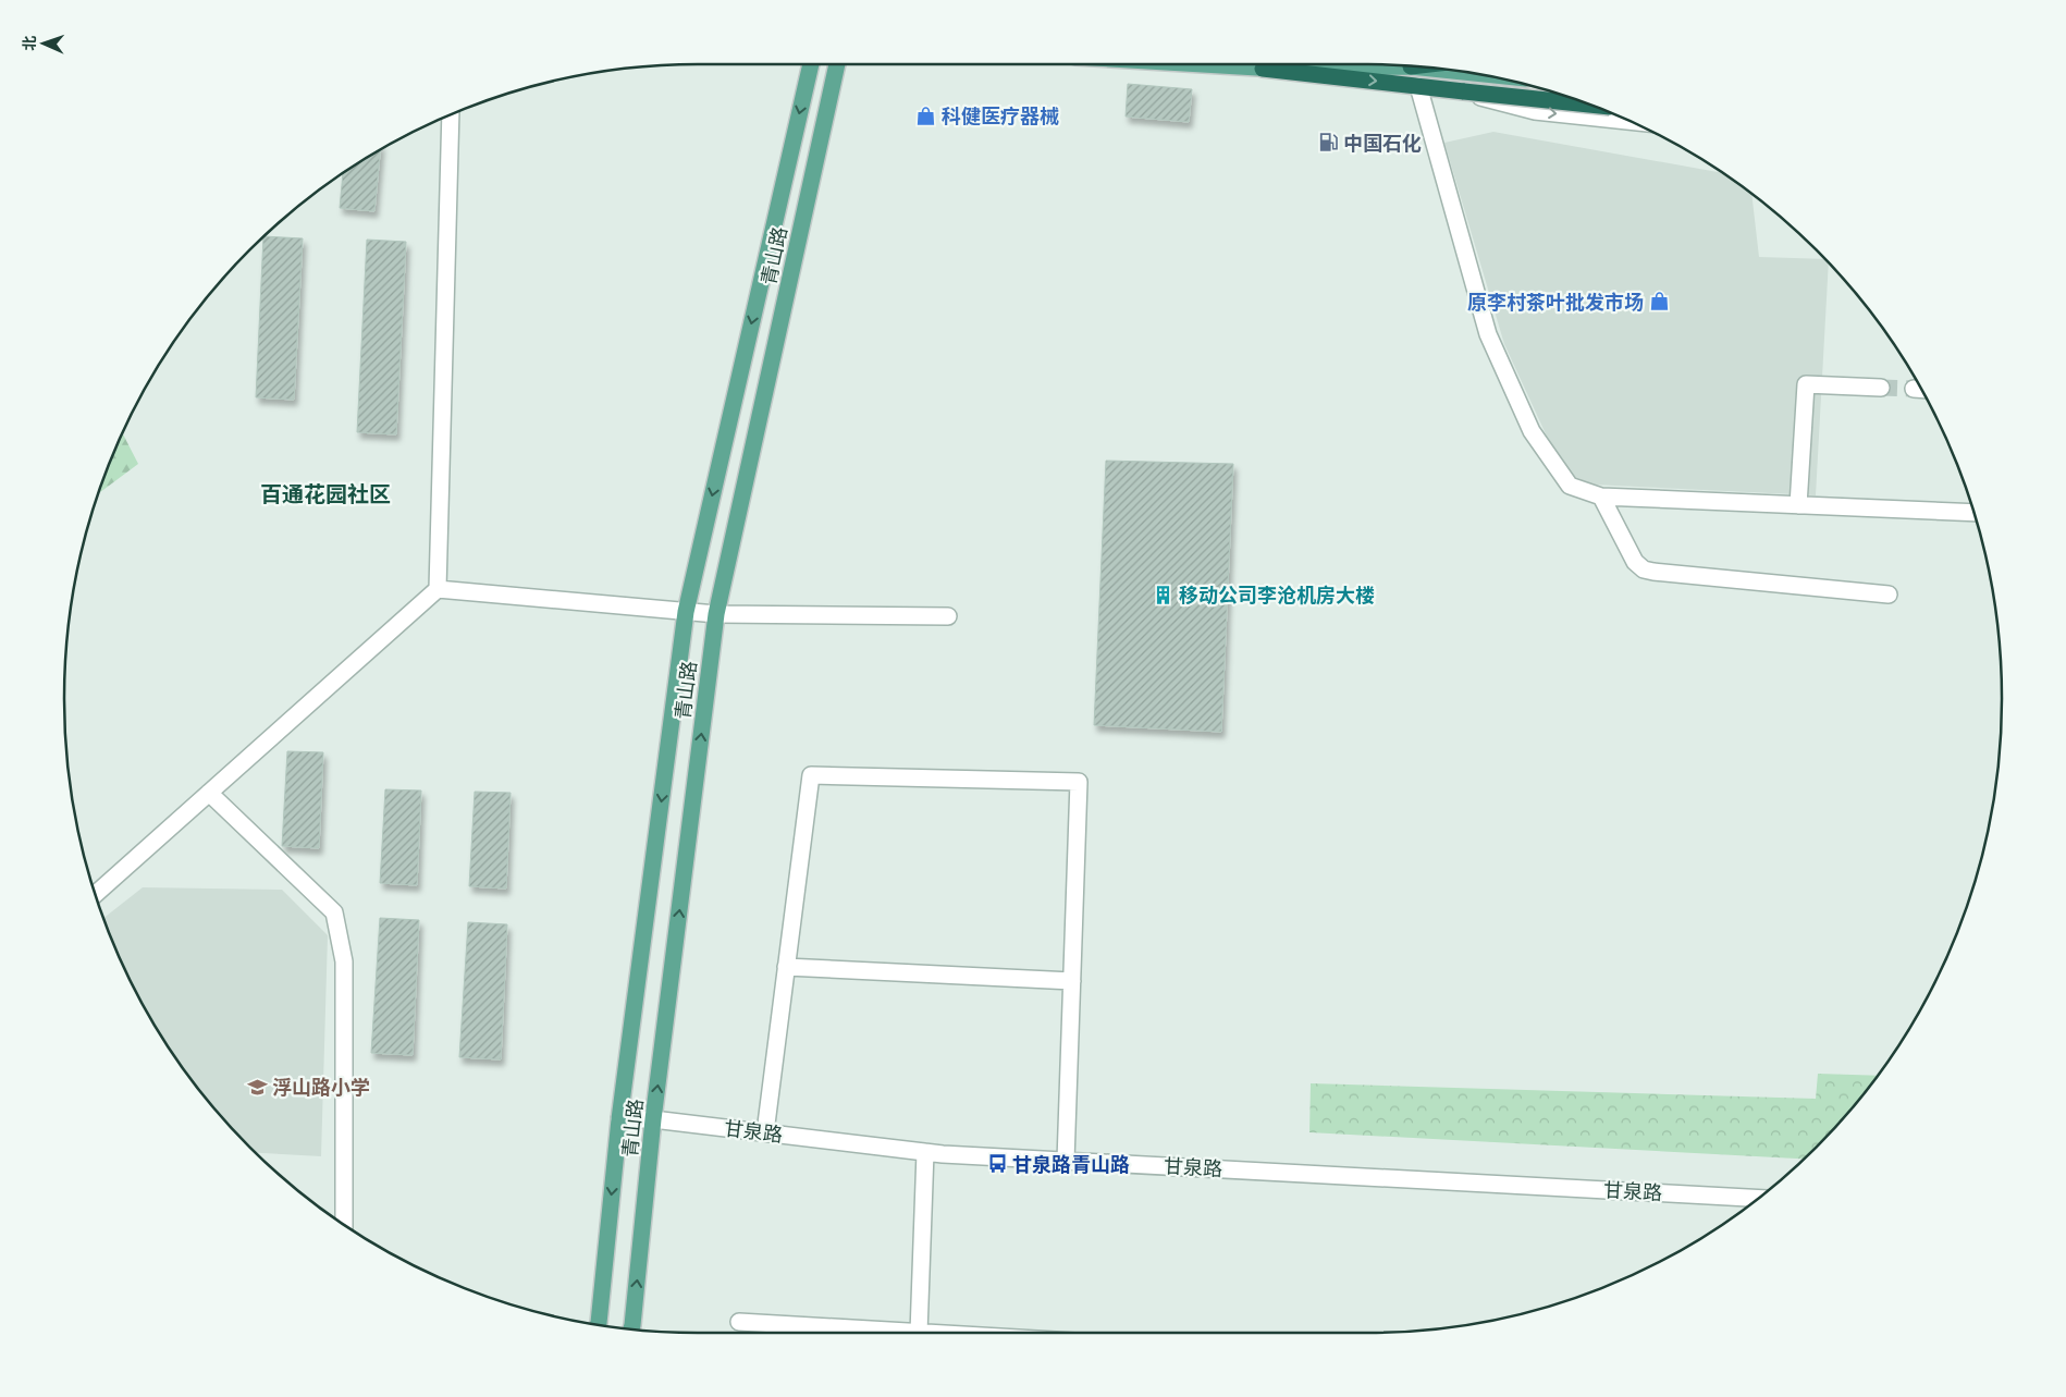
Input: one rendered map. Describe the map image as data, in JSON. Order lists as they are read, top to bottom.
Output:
{
  "streets": {
    "main road": ["青山路"],
    "street": ["甘泉路"]
  },
  "crossings": [
    ["青山路", "甘泉路"]
  ],
  "districts": ["百通花园社区"],
  "places": {
    "shop": ["科健医疗器械", "原李村茶叶批发市场"],
    "fuel station": ["中国石化"],
    "building": ["移动公司李沧机房大楼"],
    "school or university": ["浮山路小学"],
    "bus stop": ["甘泉路青山路"]
  },
  "north": "left"
}
